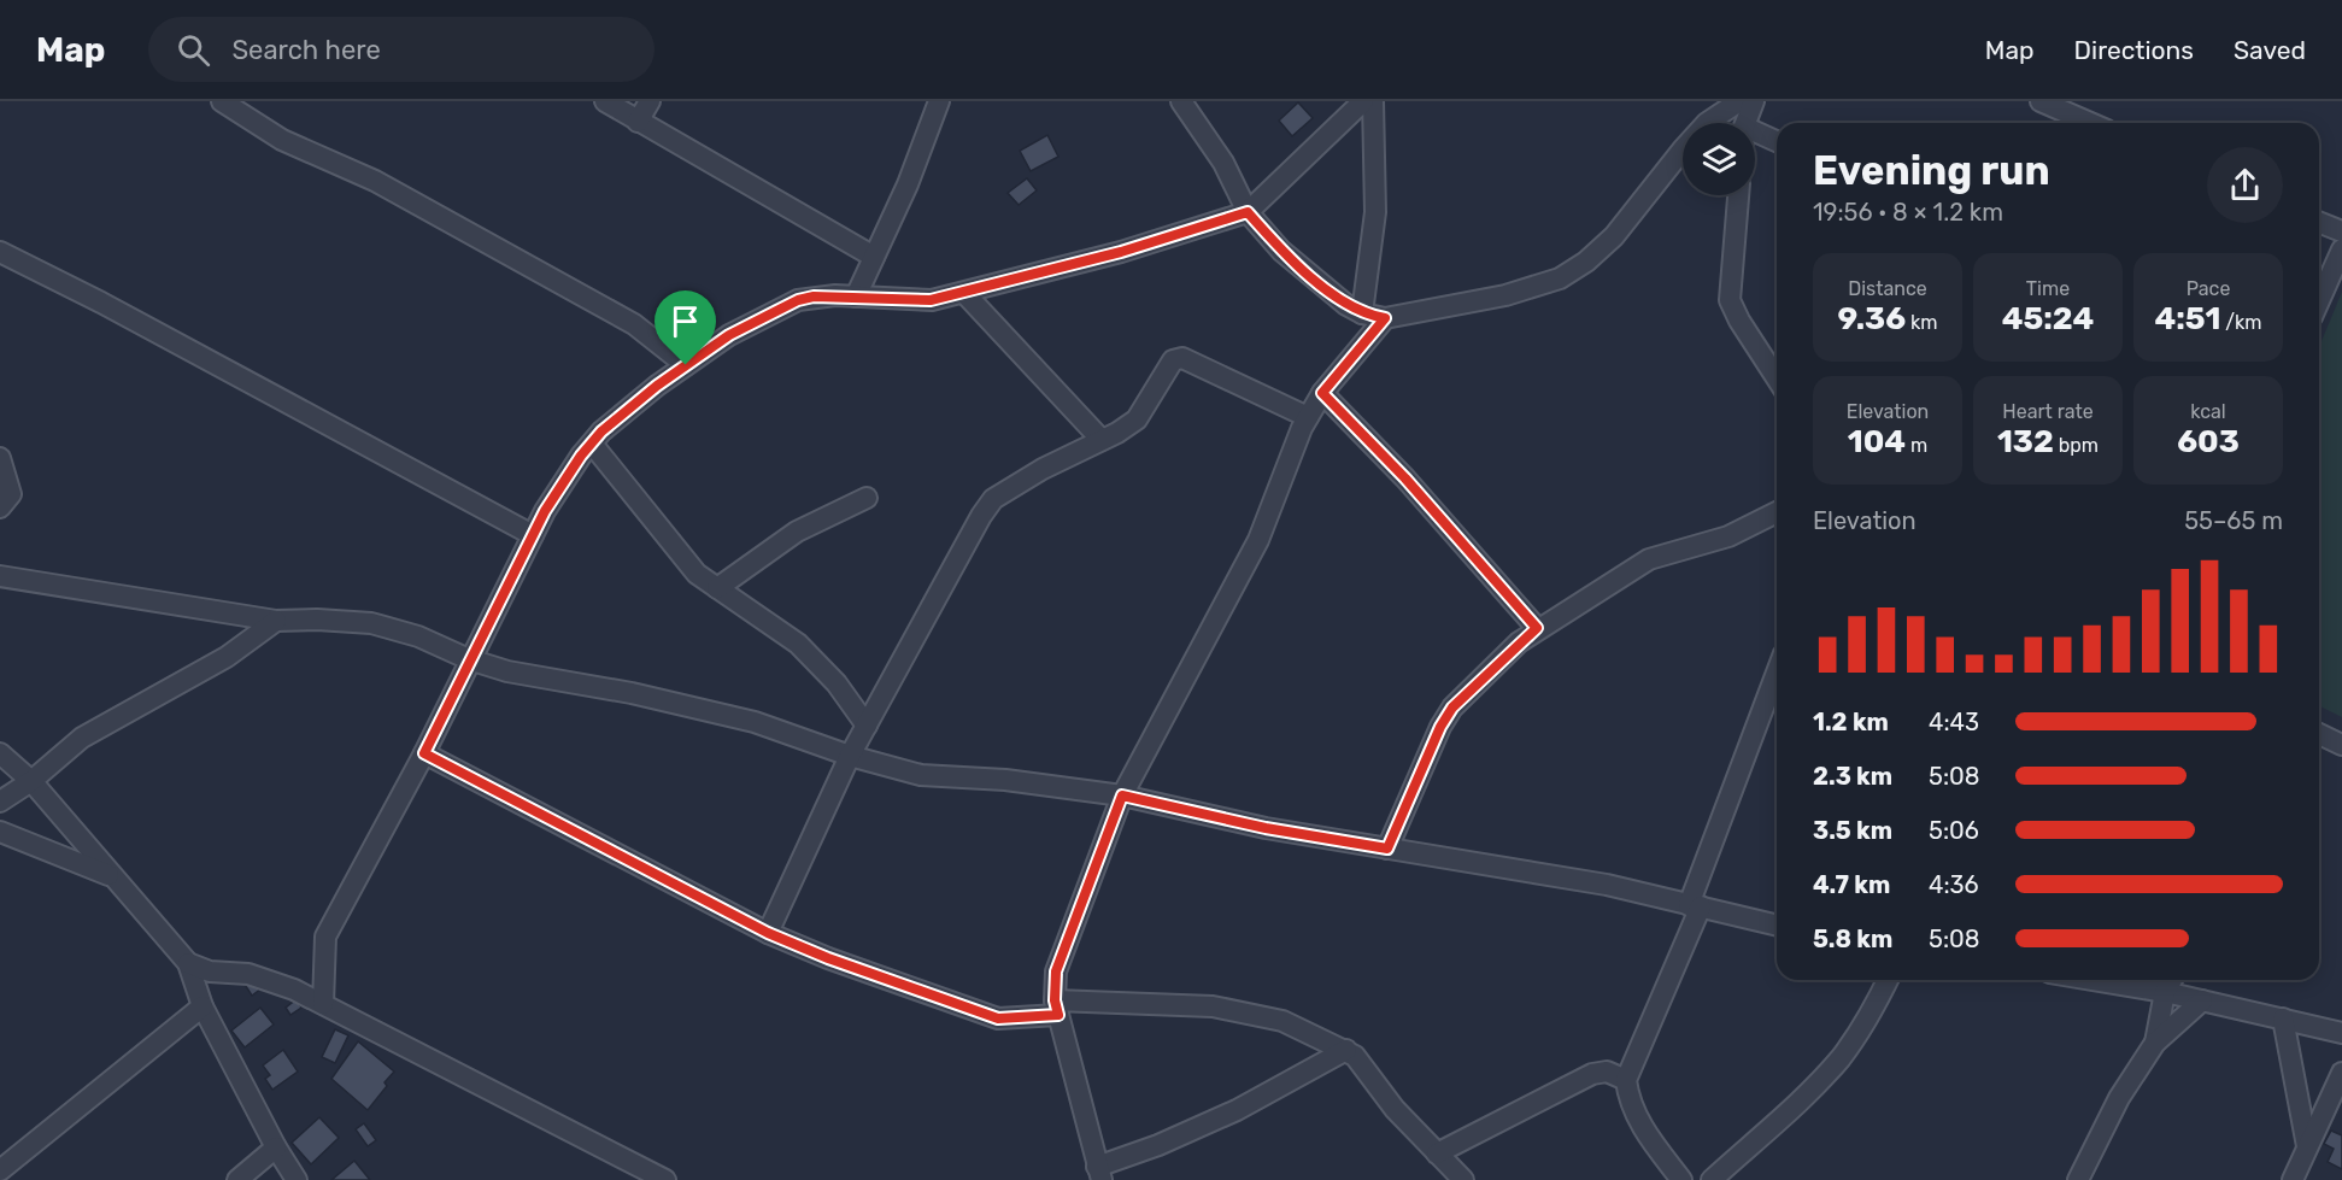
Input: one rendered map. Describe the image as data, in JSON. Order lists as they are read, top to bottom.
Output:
{
  "page": {
    "header": "Map",
    "search": "Search here",
    "nav": ["Map", "Directions", "Saved"],
    "heading": ["Evening run", "19:56 · 8 × 1.2 km"],
    "stats": [
      ["Distance", "9.36 km"],
      ["Time", "45:24"],
      ["Pace", "4:51 /km"],
      ["Elevation", "104 m"],
      ["Heart rate", "132 bpm"],
      ["kcal", "603"]
    ],
    "chart": ["Elevation", "55–65 m"],
    "list": [
      {
        "name": "1.2 km",
        "note": "4:43"
      },
      {
        "name": "2.3 km",
        "note": "5:08"
      },
      {
        "name": "3.5 km",
        "note": "5:06"
      },
      {
        "name": "4.7 km",
        "note": "4:36"
      },
      {
        "name": "5.8 km",
        "note": "5:08"
      }
    ]
  }
}
